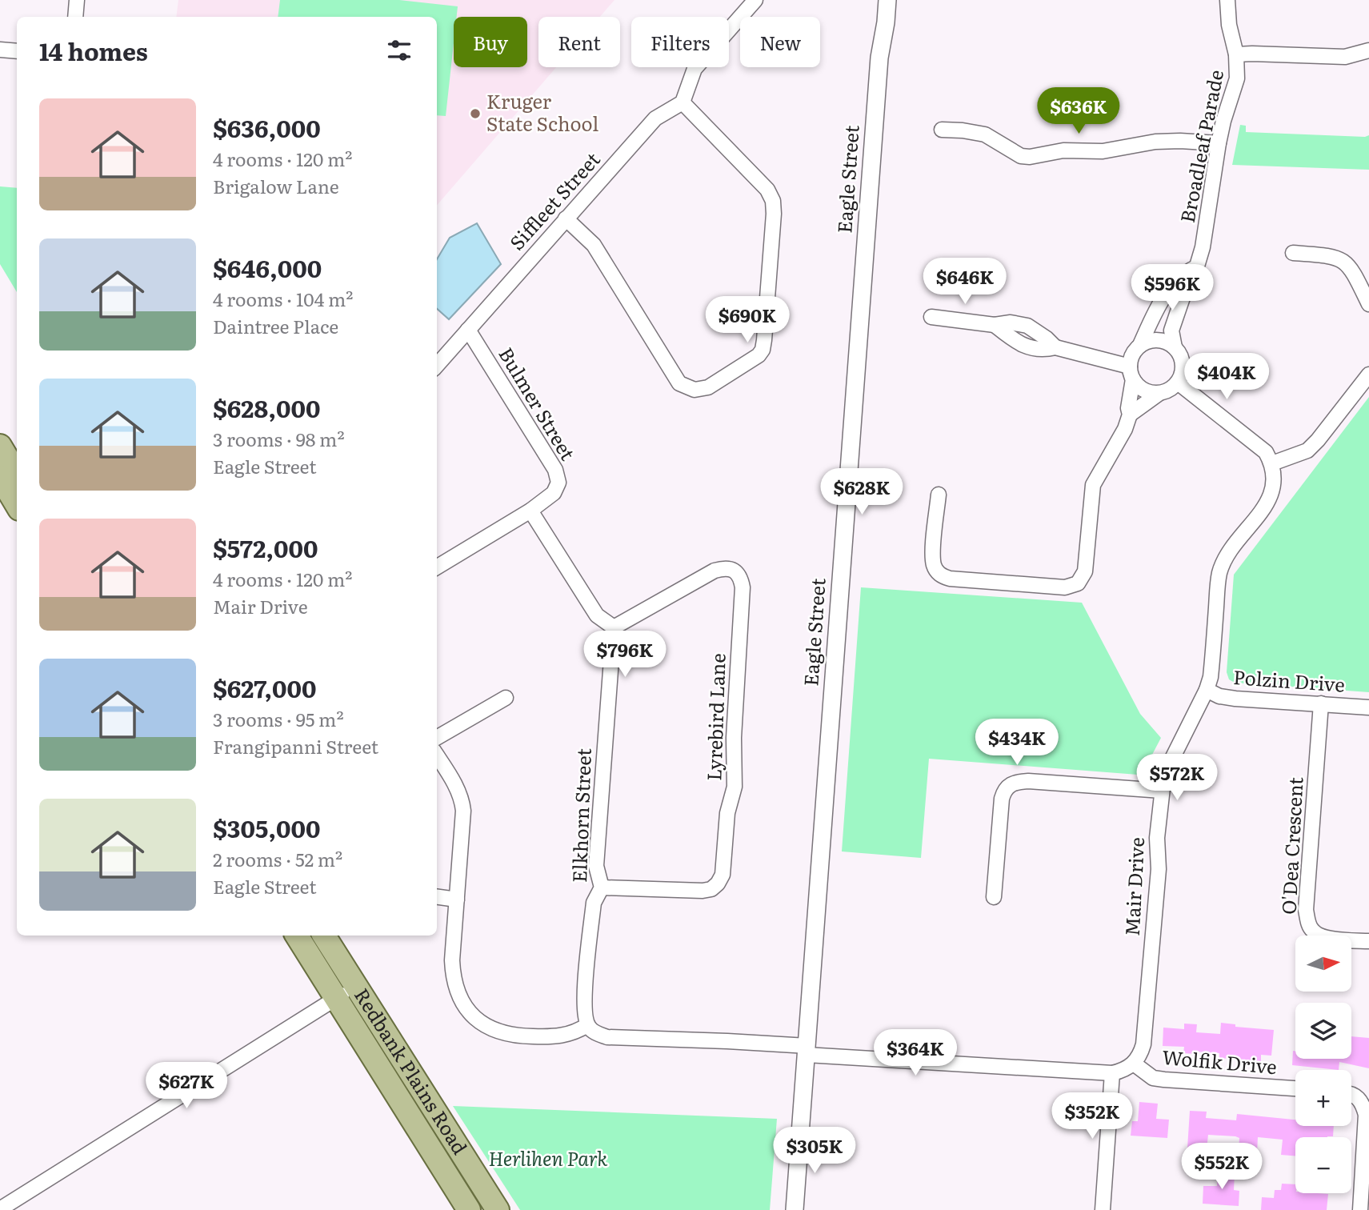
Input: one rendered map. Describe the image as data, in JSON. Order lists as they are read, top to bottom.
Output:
{
  "streets": {
    "main road": ["Redbank Plains Road"],
    "street": [
      "Broadleaf Parade",
      "Eagle Street",
      "Siffleet Street",
      "Bulmer Street",
      "Polzin Drive",
      "Lyrebird Lane",
      "Elkhorn Street",
      "O'Dea Crescent",
      "Mair Drive",
      "Wolfik Drive"
    ]
  },
  "crossings": [
    ["Siffleet Street", "Bulmer Street"],
    ["Polzin Drive", "O'Dea Crescent"],
    ["Polzin Drive", "Mair Drive"],
    ["Lyrebird Lane", "Elkhorn Street"],
    ["Mair Drive", "Wolfik Drive"]
  ],
  "parks": ["Herlihen Park"],
  "places": ["Kruger State School"],
  "north": "right",
  "page": {
    "chip": [
      "Buy",
      "Rent",
      "Filters",
      "New"
    ],
    "heading": "14 homes",
    "list": [
      {
        "name": "$636,000",
        "note": "4 rooms · 120 m² · Brigalow Lane"
      },
      {
        "name": "$646,000",
        "note": "4 rooms · 104 m² · Daintree Place"
      },
      {
        "name": "$628,000",
        "note": "3 rooms · 98 m² · Eagle Street"
      },
      {
        "name": "$572,000",
        "note": "4 rooms · 120 m² · Mair Drive"
      },
      {
        "name": "$627,000",
        "note": "3 rooms · 95 m² · Frangipanni Street"
      },
      {
        "name": "$305,000",
        "note": "2 rooms · 52 m² · Eagle Street"
      }
    ],
    "price": [
      "$636K",
      "$646K",
      "$596K",
      "$690K",
      "$404K",
      "$628K",
      "$796K",
      "$434K",
      "$572K",
      "$364K",
      "$627K",
      "$352K",
      "$305K",
      "$552K"
    ],
    "map_buttons": ["+", "−"]
  }
}
